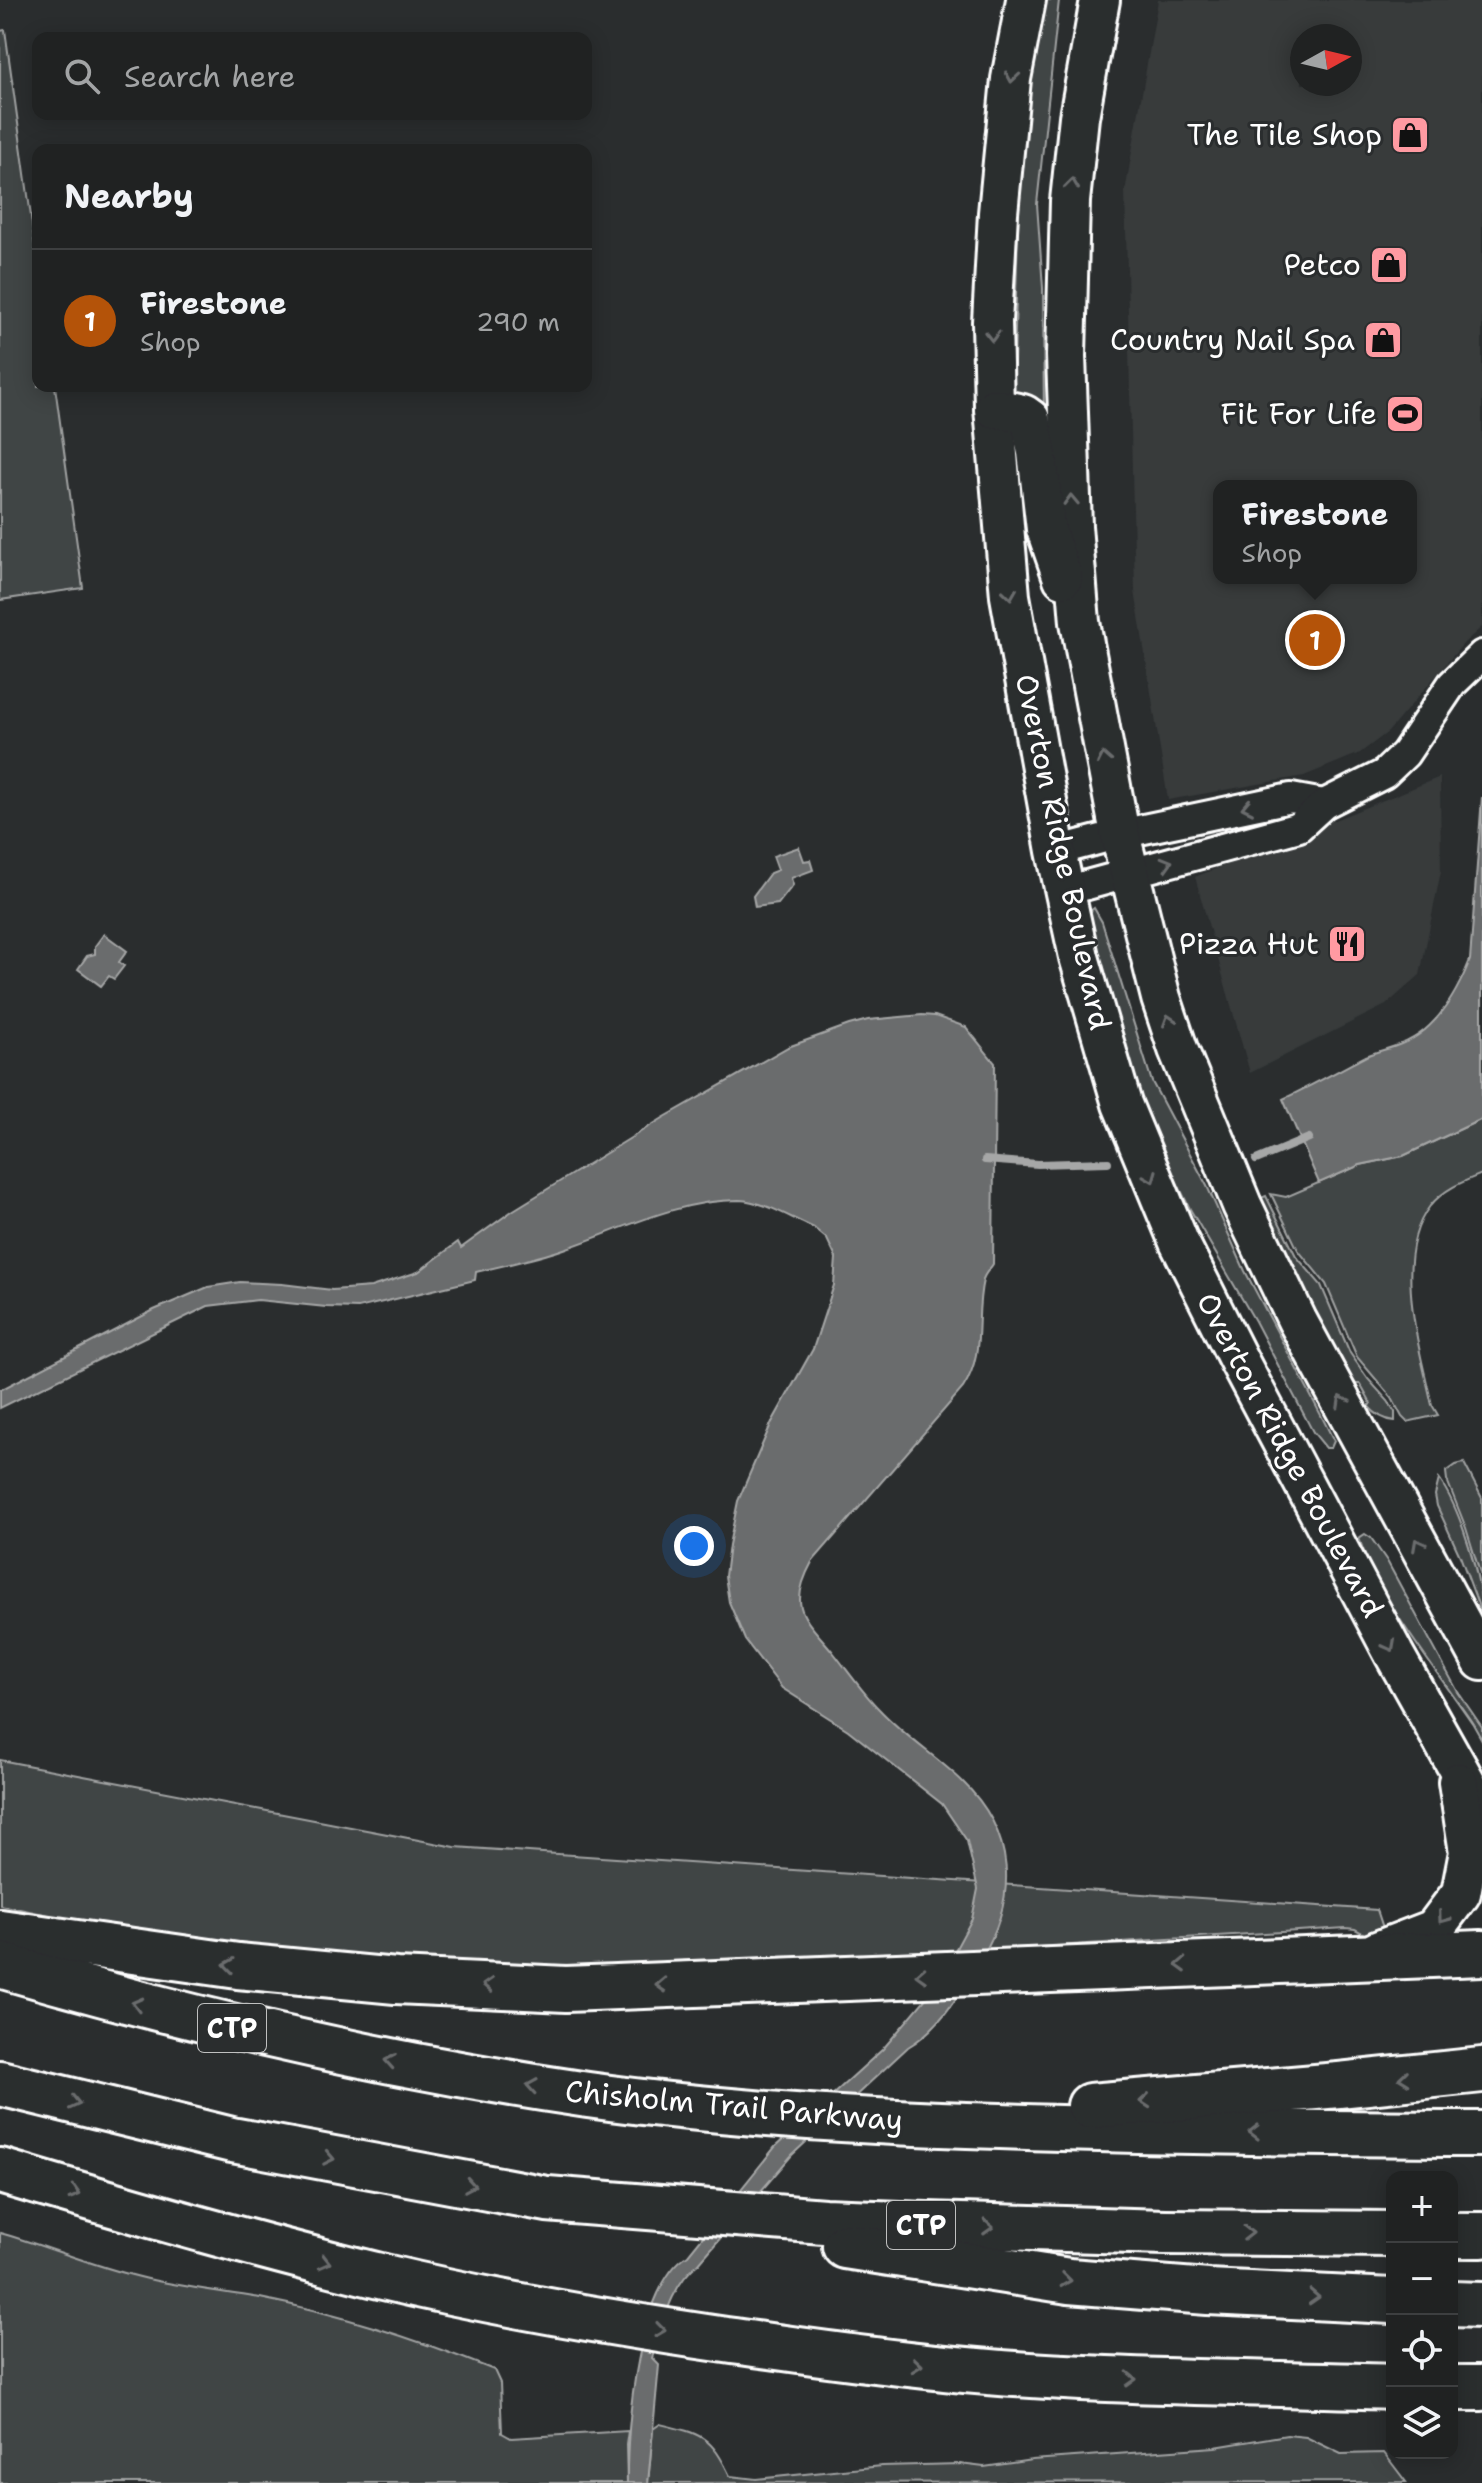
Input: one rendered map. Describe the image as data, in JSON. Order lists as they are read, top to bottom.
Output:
{
  "streets": {
    "highway": ["CTP", "Chisholm Trail Parkway"],
    "street": ["Overton Ridge Boulevard"]
  },
  "places": {
    "shop": ["The Tile Shop", "Petco", "Country Nail Spa"],
    "sports": ["Fit For Life"],
    "restaurant": ["Pizza Hut"]
  },
  "north": "right",
  "page": {
    "search": "Search here",
    "heading": "Nearby",
    "list": [
      {
        "mark": "1",
        "name": "Firestone",
        "note": "Shop",
        "value": "290 m"
      }
    ],
    "popup": ["Firestone", "Shop"],
    "pins": "1",
    "map_buttons": ["+", "−"]
  }
}
